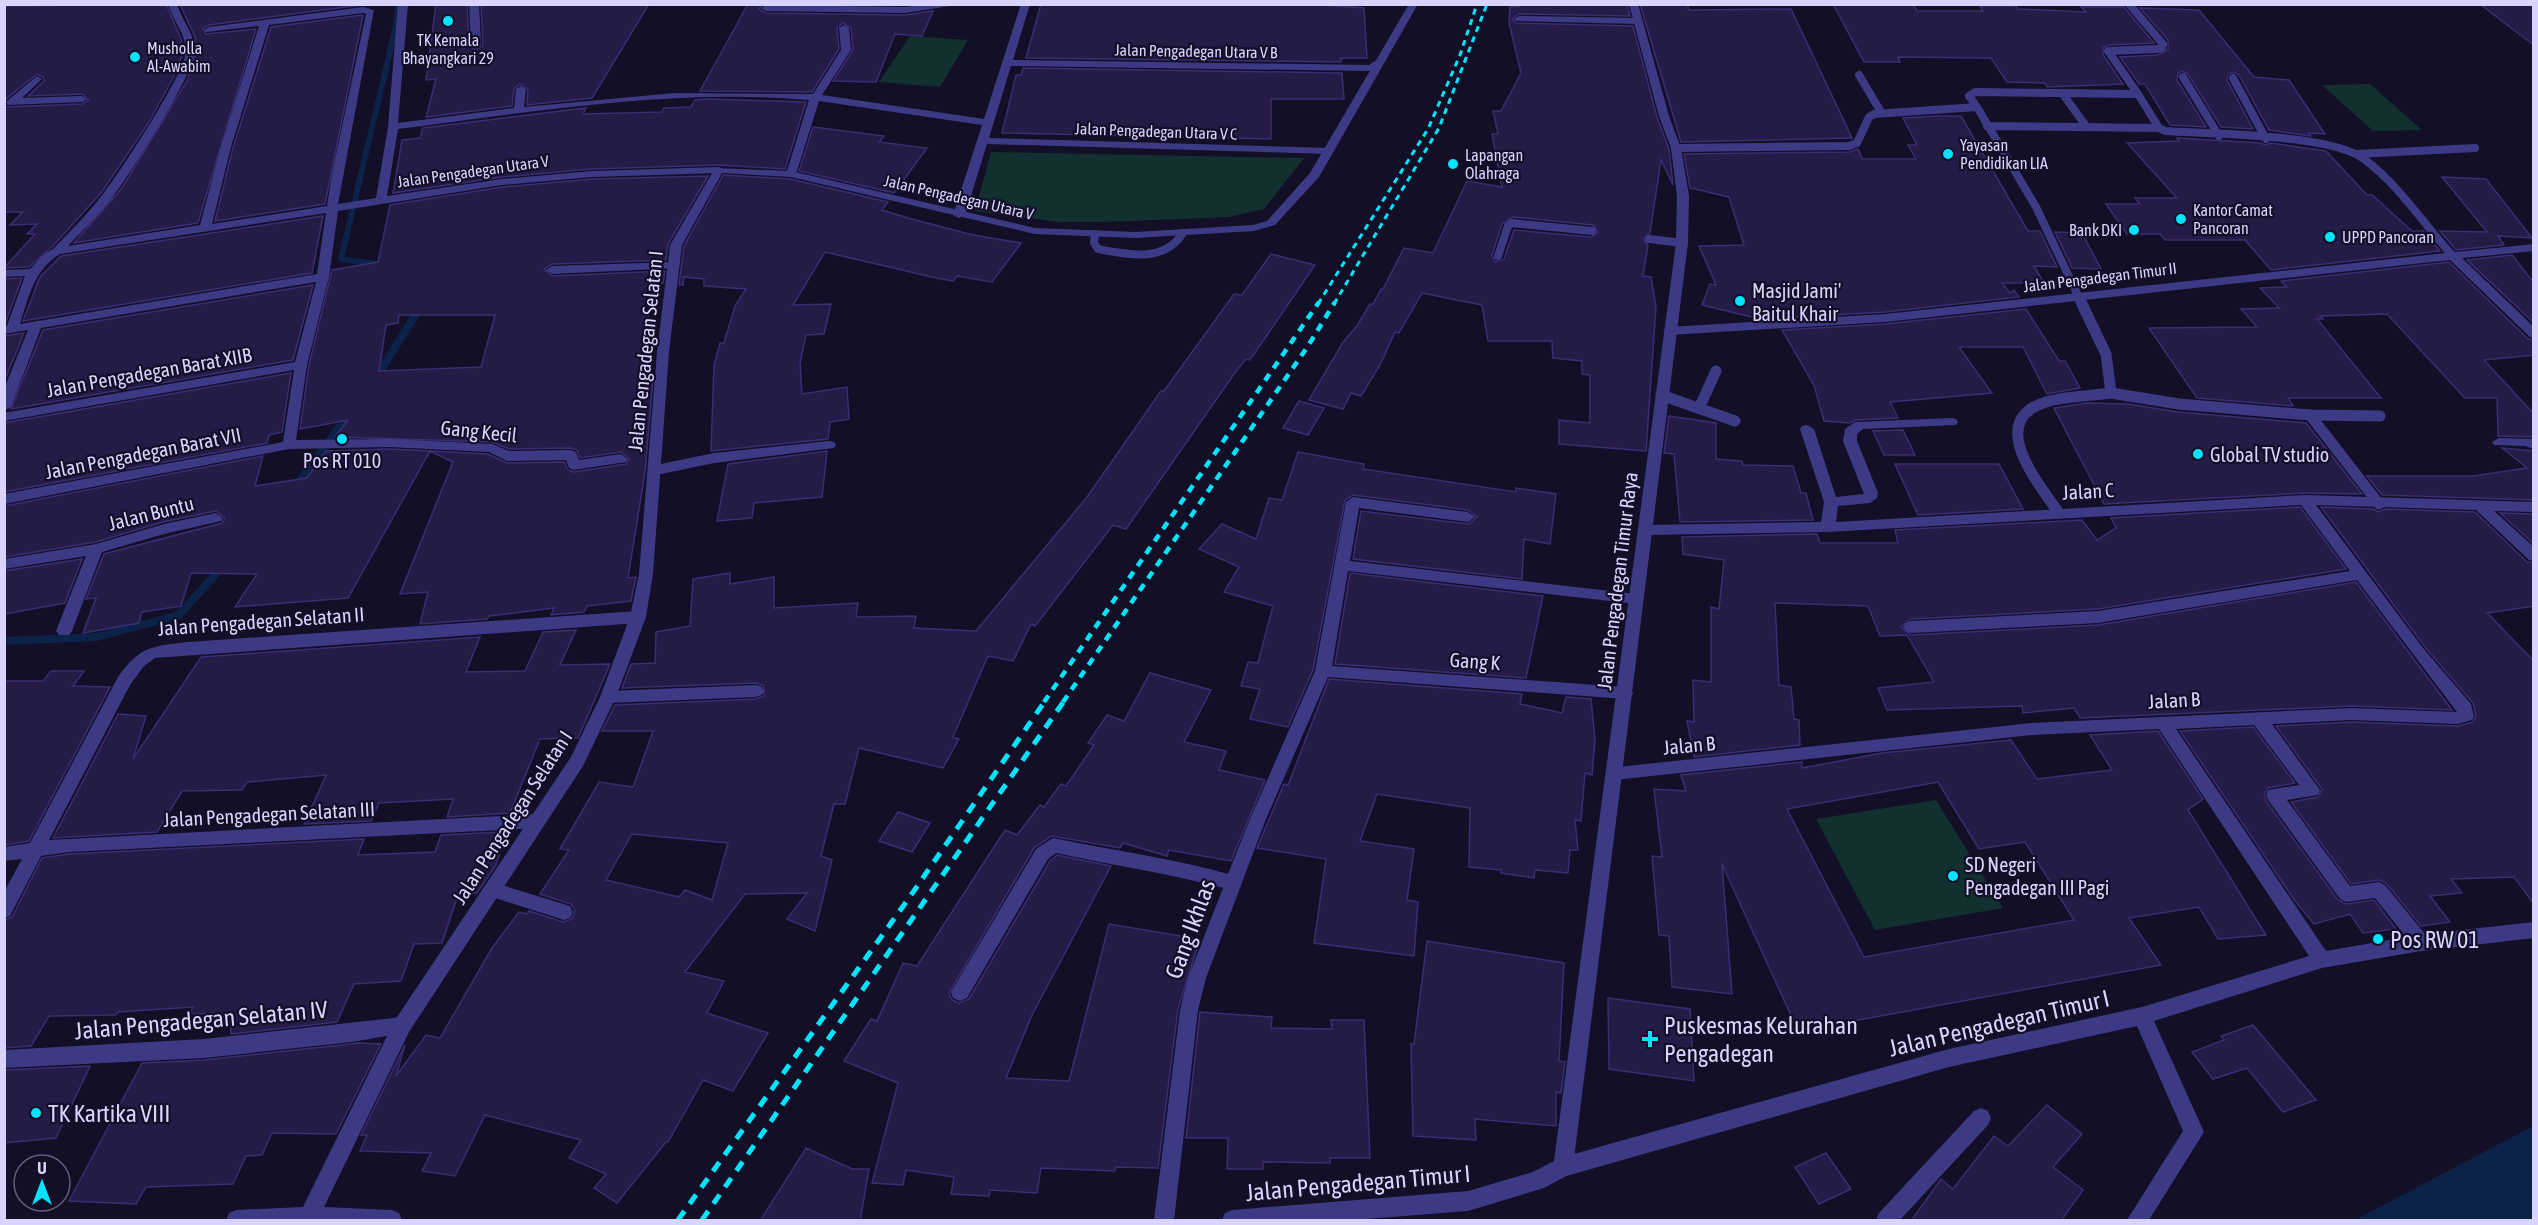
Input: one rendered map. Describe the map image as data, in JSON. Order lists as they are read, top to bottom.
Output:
{
  "streets": {
    "street": [
      "Jalan Pengadegan Utara V B",
      "Jalan Pengadegan Utara V C",
      "Jalan Pengadegan Utara V",
      "Jalan Pengadegan Timur II",
      "Jalan Pengadegan Selatan I",
      "Jalan Pengadegan Barat XIIB",
      "Gang Kecil",
      "Jalan Pengadegan Barat VII",
      "Jalan C",
      "Jalan Buntu",
      "Jalan Pengadegan Timur Raya",
      "Jalan Pengadegan Selatan II",
      "Gang K",
      "Jalan B",
      "Jalan Pengadegan Selatan III",
      "Gang Ikhlas",
      "Jalan Pengadegan Selatan IV",
      "Jalan Pengadegan Timur I"
    ]
  },
  "crossings": [
    ["Jalan Pengadegan Utara V B", "Jalan Pengadegan Utara V"],
    ["Jalan Pengadegan Utara V C", "Jalan Pengadegan Utara V"],
    ["Jalan Pengadegan Utara V", "Jalan Pengadegan Selatan I"],
    ["Jalan Pengadegan Timur II", "Jalan Pengadegan Timur Raya"],
    ["Jalan Pengadegan Selatan I", "Jalan Pengadegan Selatan II"],
    ["Jalan Pengadegan Selatan I", "Jalan Pengadegan Selatan III"],
    ["Jalan Pengadegan Selatan I", "Jalan Pengadegan Selatan IV"],
    ["Gang Kecil", "Jalan Pengadegan Barat VII"],
    ["Jalan C", "Jalan Pengadegan Timur Raya"],
    ["Jalan C", "Jalan B"],
    ["Jalan Pengadegan Timur Raya", "Gang K"],
    ["Jalan Pengadegan Timur Raya", "Jalan B"],
    ["Jalan Pengadegan Timur Raya", "Jalan Pengadegan Timur I"],
    ["Jalan Pengadegan Selatan II", "Jalan Pengadegan Selatan III"],
    ["Gang K", "Gang Ikhlas"]
  ],
  "places": {
    "other": [
      "TK Kemala Bhayangkari 29",
      "Musholla Al-Awabim",
      "Yayasan Pendidikan LIA",
      "Lapangan Olahraga",
      "Kantor Camat Pancoran",
      "Bank DKI",
      "UPPD Pancoran",
      "Masjid Jami' Baitul Khair",
      "Pos RT 010",
      "Global TV studio",
      "SD Negeri Pengadegan III Pagi",
      "Pos RW 01",
      "TK Kartika VIII"
    ],
    "health": ["Puskesmas Kelurahan Pengadegan"]
  },
  "north": "top"
}
